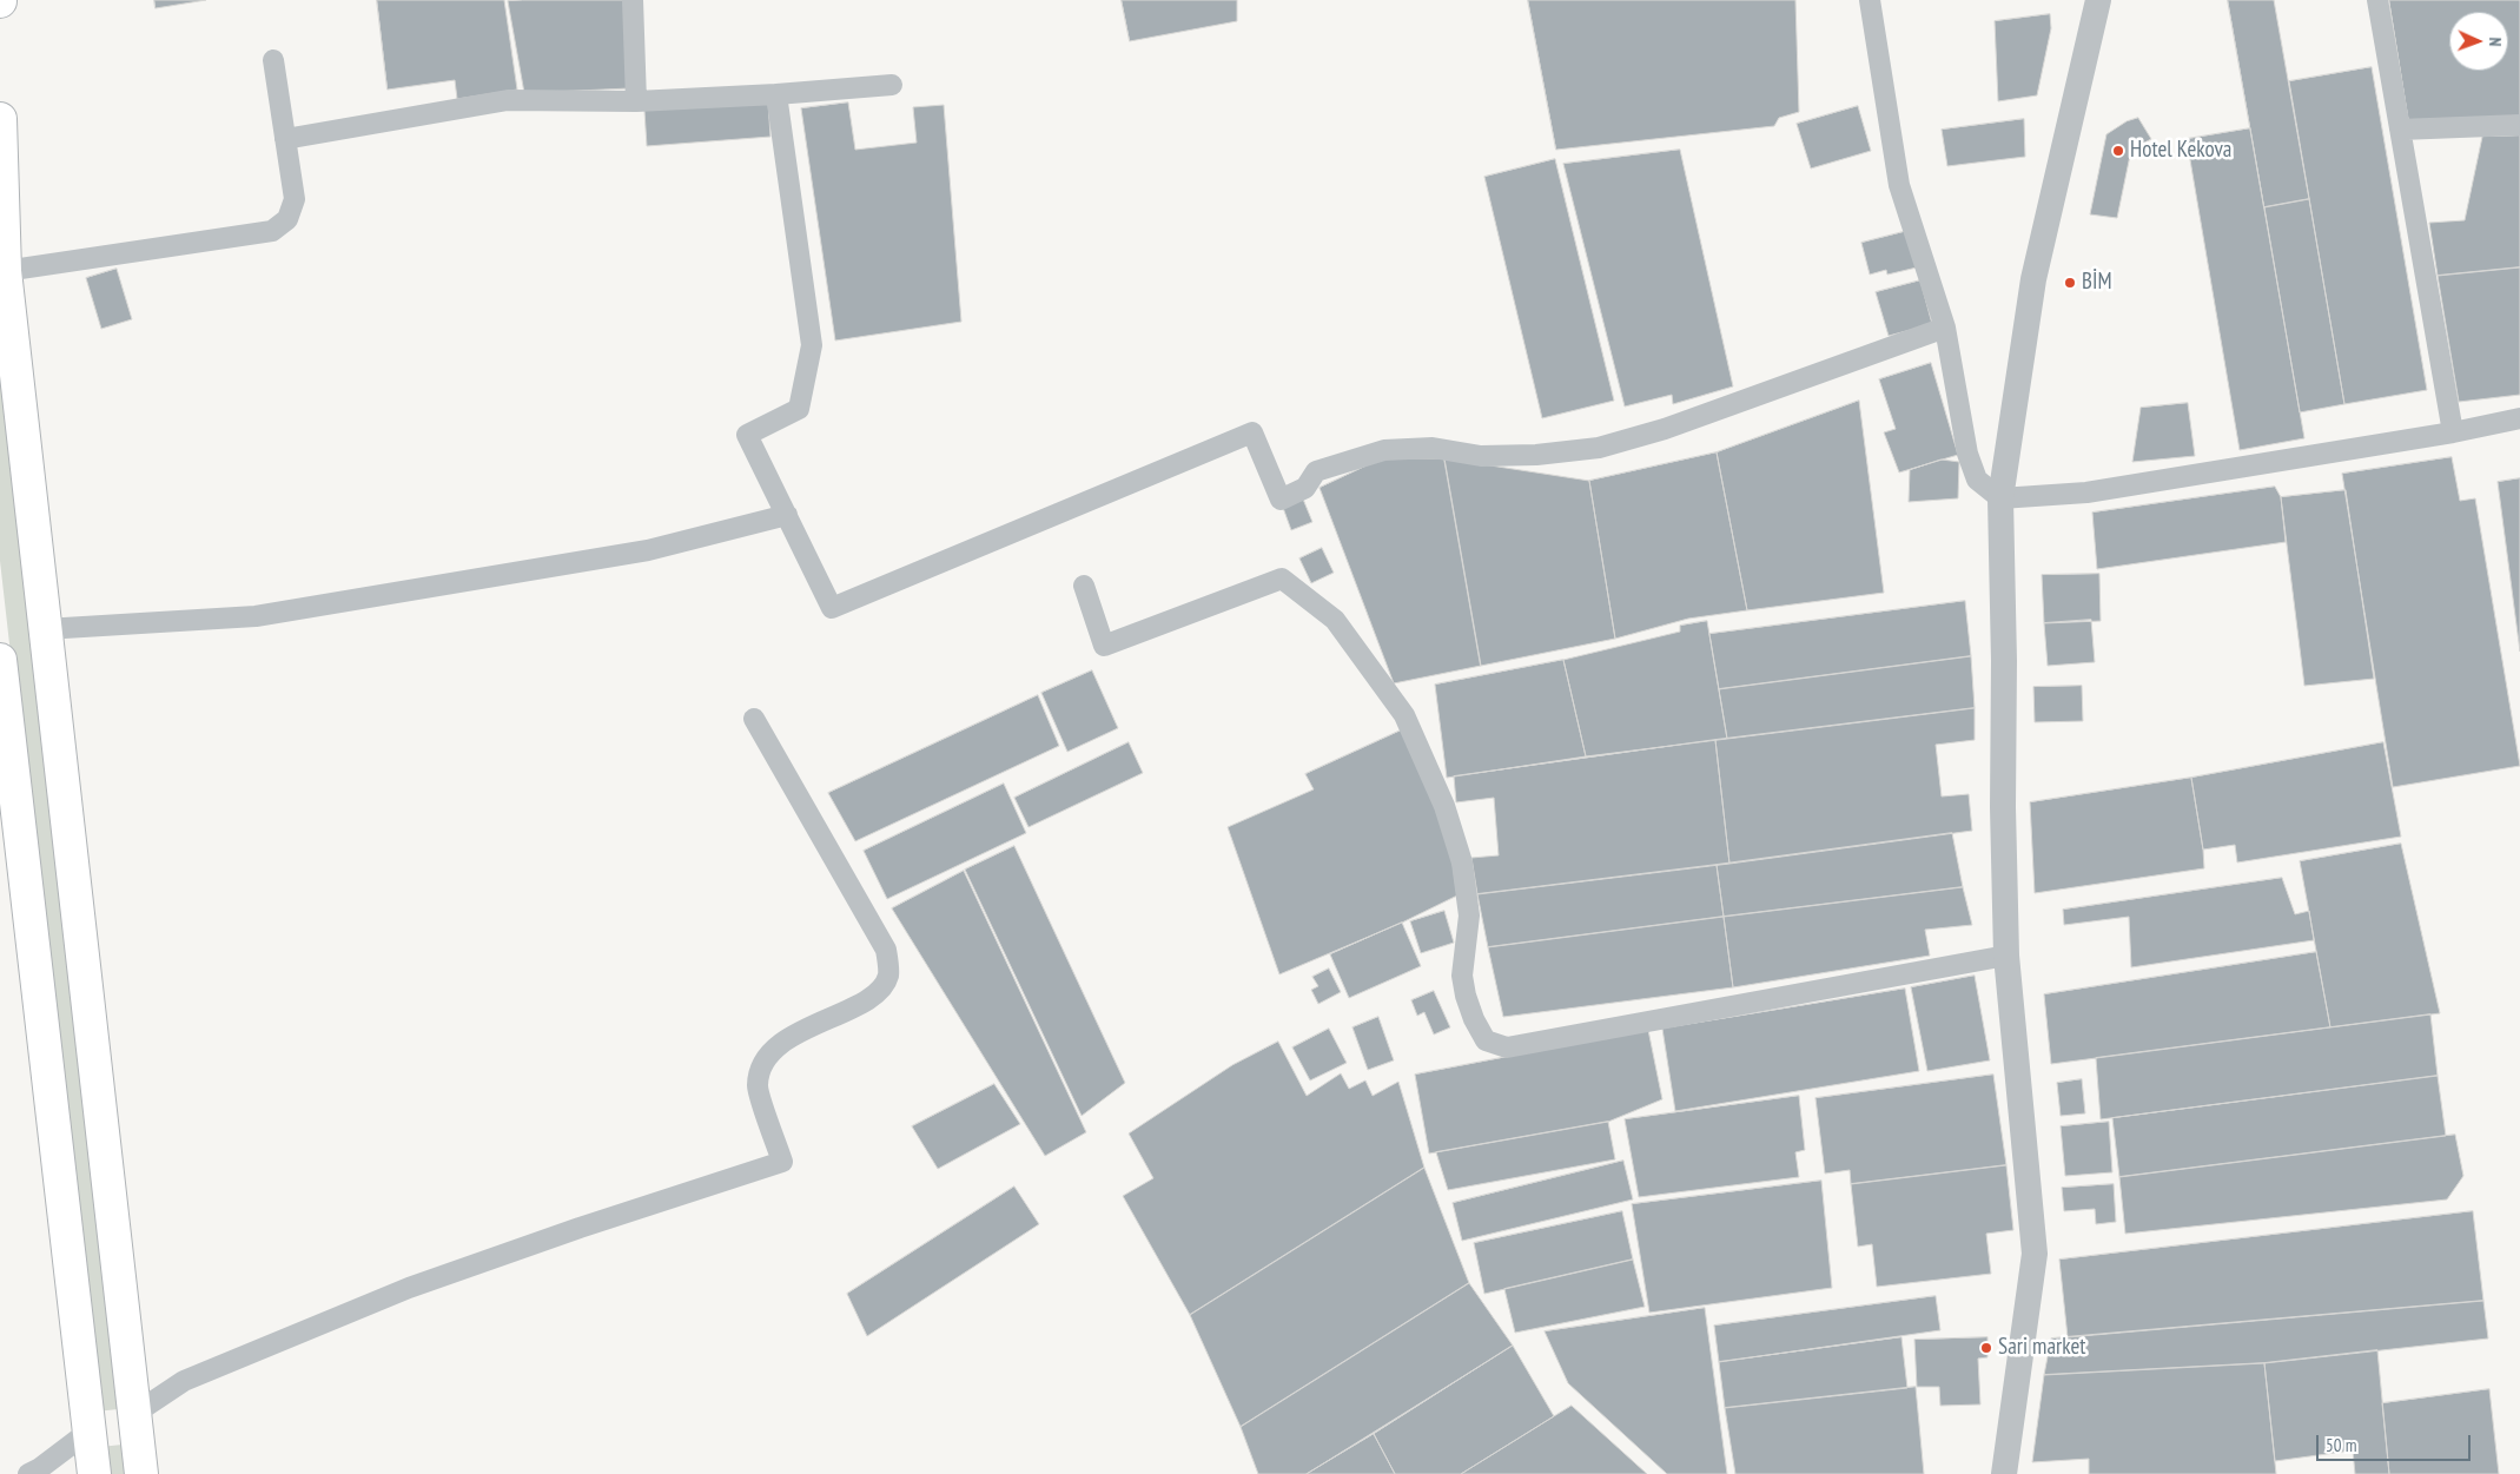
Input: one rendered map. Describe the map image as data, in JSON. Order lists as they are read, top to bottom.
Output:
{
  "places": ["Hotel Kekova", "BİM", "Sari market"],
  "scale_bar": "50 m",
  "north": "right"
}
